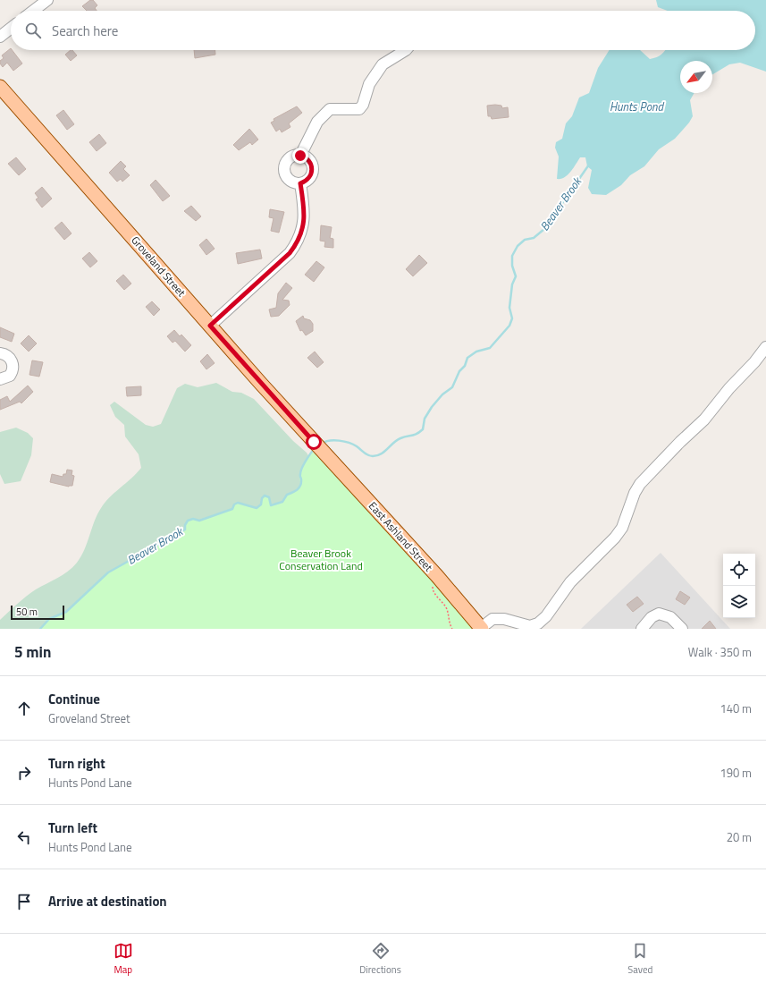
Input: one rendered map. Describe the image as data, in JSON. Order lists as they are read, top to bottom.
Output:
{
  "streets": {
    "main road": ["Groveland Street", "East Ashland Street"]
  },
  "crossings": [
    ["Groveland Street", "East Ashland Street"]
  ],
  "water": ["Hunts Pond", "Beaver Brook"],
  "parks": ["Beaver Brook Conservation Land"],
  "scale_bar": "50 m",
  "north": "bottom left",
  "page": {
    "search": "Search here",
    "scale": "50 m",
    "heading": ["5 min", "Walk · 350 m"],
    "list": [
      ["Continue", "Groveland Street", "140 m"],
      ["Turn right", "Hunts Pond Lane", "190 m"],
      ["Turn left", "Hunts Pond Lane", "20 m"],
      "Arrive at destination"
    ],
    "nav": ["Map", "Directions", "Saved"]
  }
}
